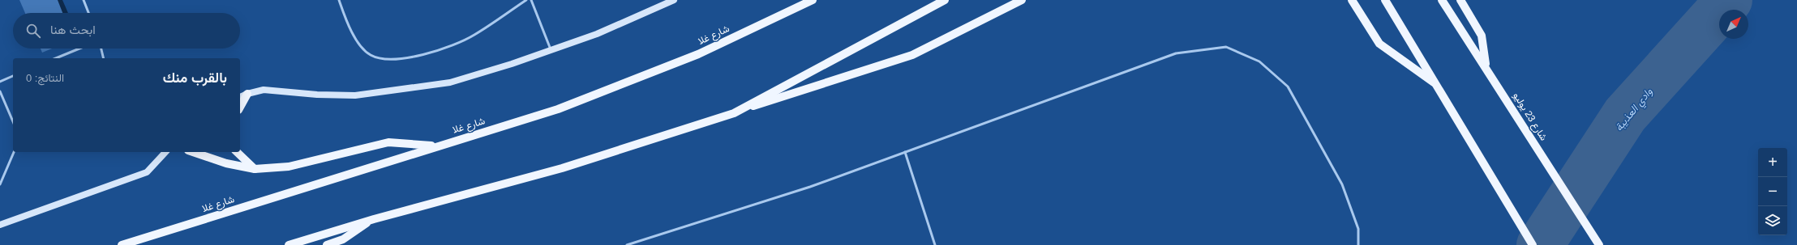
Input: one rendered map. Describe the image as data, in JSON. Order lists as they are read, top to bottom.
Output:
{
  "streets": {
    "main road": ["شارع غلا", "شارع 23 يوليو"]
  },
  "water": ["وادي العذيبة"],
  "north": "top right",
  "page": {
    "search": "ابحث هنا",
    "heading": ["بالقرب منك", "النتائج: 0"],
    "map_buttons": ["+", "−"]
  }
}
